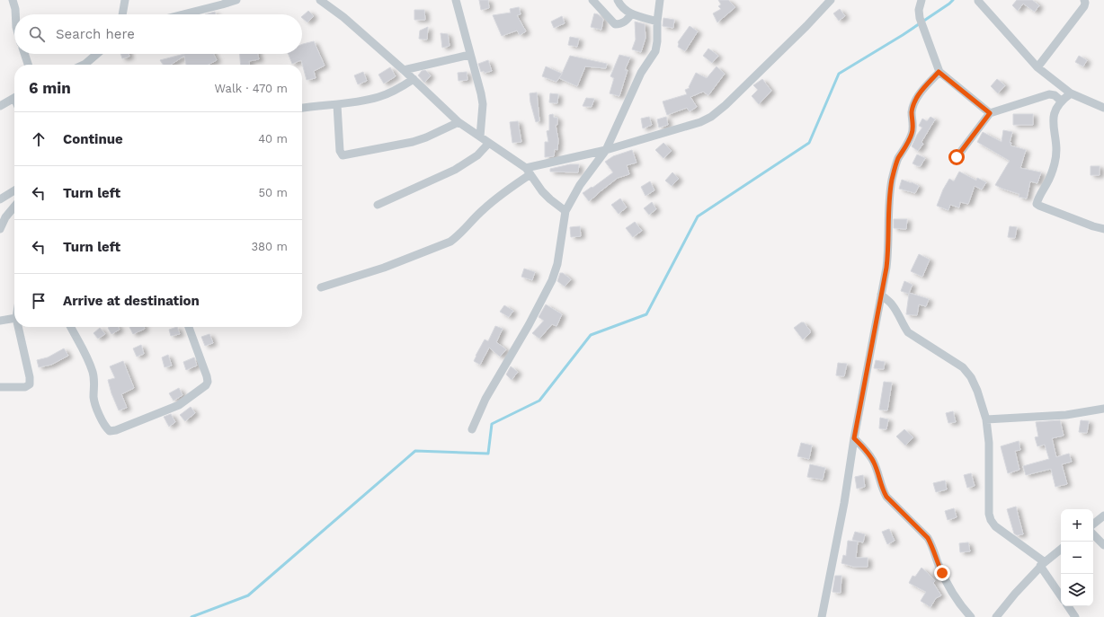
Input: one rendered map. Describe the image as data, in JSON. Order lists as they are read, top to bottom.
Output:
{
  "page": {
    "search": "Search here",
    "heading": ["6 min", "Walk · 470 m"],
    "list": [
      ["Continue", "40 m"],
      ["Turn left", "50 m"],
      ["Turn left", "380 m"],
      "Arrive at destination"
    ],
    "map_buttons": ["+", "−"]
  }
}
